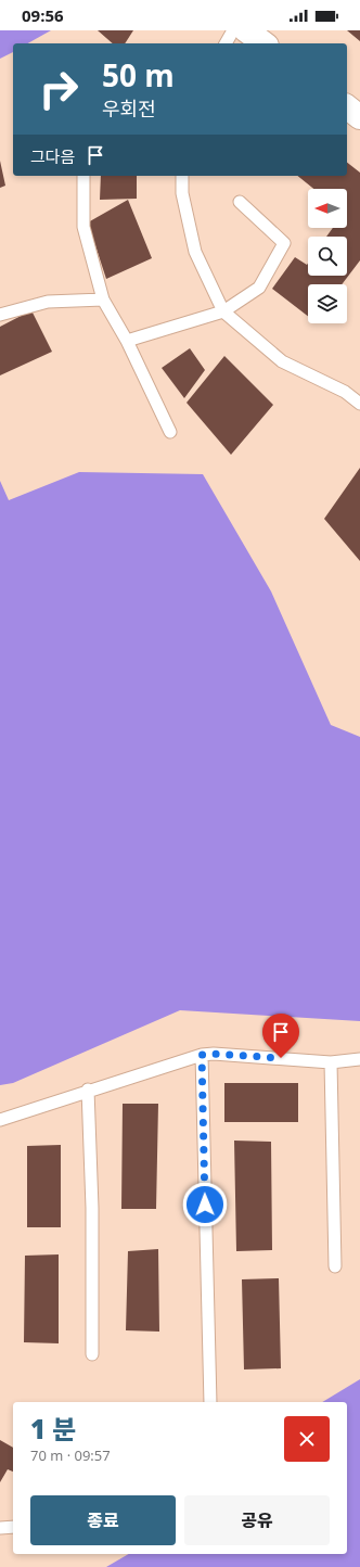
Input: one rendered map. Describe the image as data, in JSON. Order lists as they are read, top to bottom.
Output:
{
  "north": "left",
  "page": {
    "status": "09:56",
    "turn": ["50 m", "우회전"],
    "then": "그다음",
    "heading": ["1 분", "70 m · 09:57"],
    "buttons": ["종료", "공유"]
  }
}
